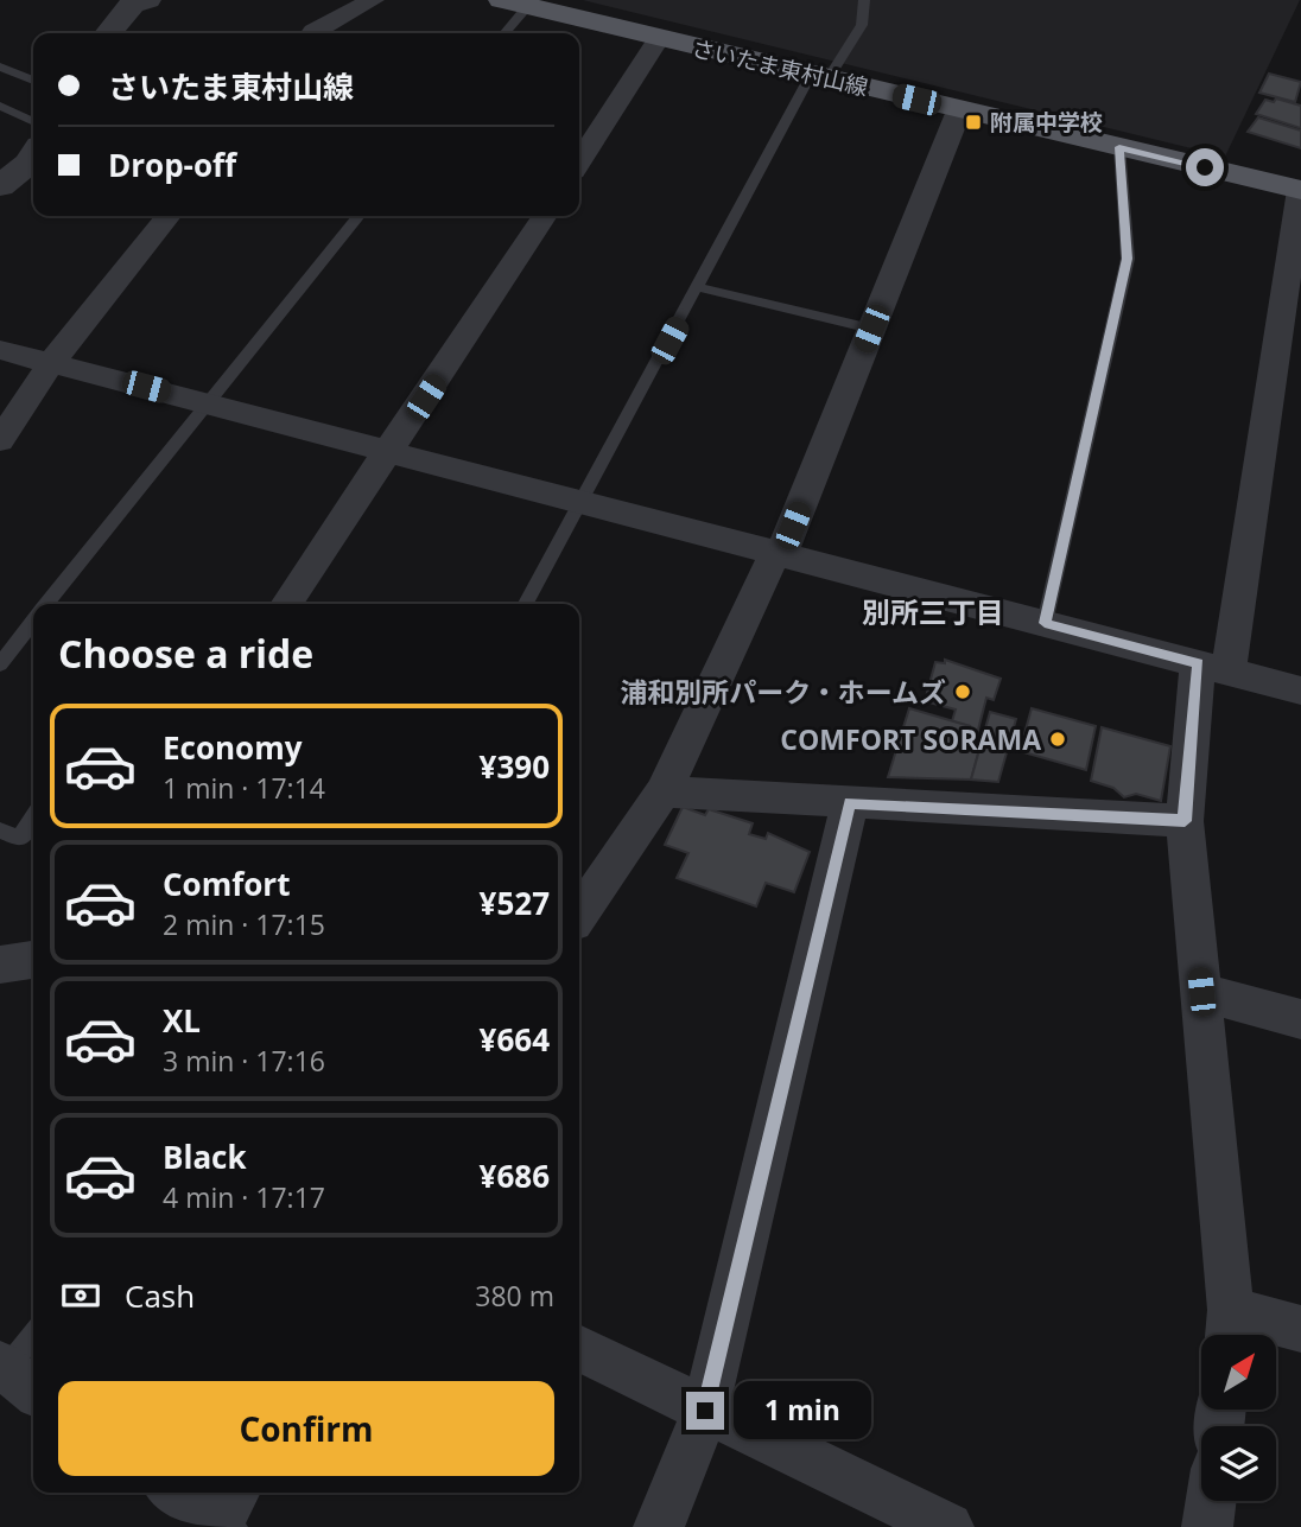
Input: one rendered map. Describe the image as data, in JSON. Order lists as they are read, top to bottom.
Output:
{
  "streets": {
    "main road": ["さいたま東村山線"]
  },
  "districts": ["別所三丁目"],
  "places": {
    "transit": ["附属中学校"],
    "other": ["浦和別所パーク・ホームズ", "COMFORT SORAMA"]
  },
  "north": "top right",
  "page": {
    "banner": ["さいたま東村山線", "Drop-off"],
    "heading": "Choose a ride",
    "list": [
      {
        "name": "Economy",
        "note": "1 min · 17:14",
        "value": "¥390"
      },
      {
        "name": "Comfort",
        "note": "2 min · 17:15",
        "value": "¥527"
      },
      {
        "name": "XL",
        "note": "3 min · 17:16",
        "value": "¥664"
      },
      {
        "name": "Black",
        "note": "4 min · 17:17",
        "value": "¥686"
      }
    ],
    "pay": ["Cash", "380 m"],
    "buttons": "Confirm",
    "bubble": "1 min"
  }
}
